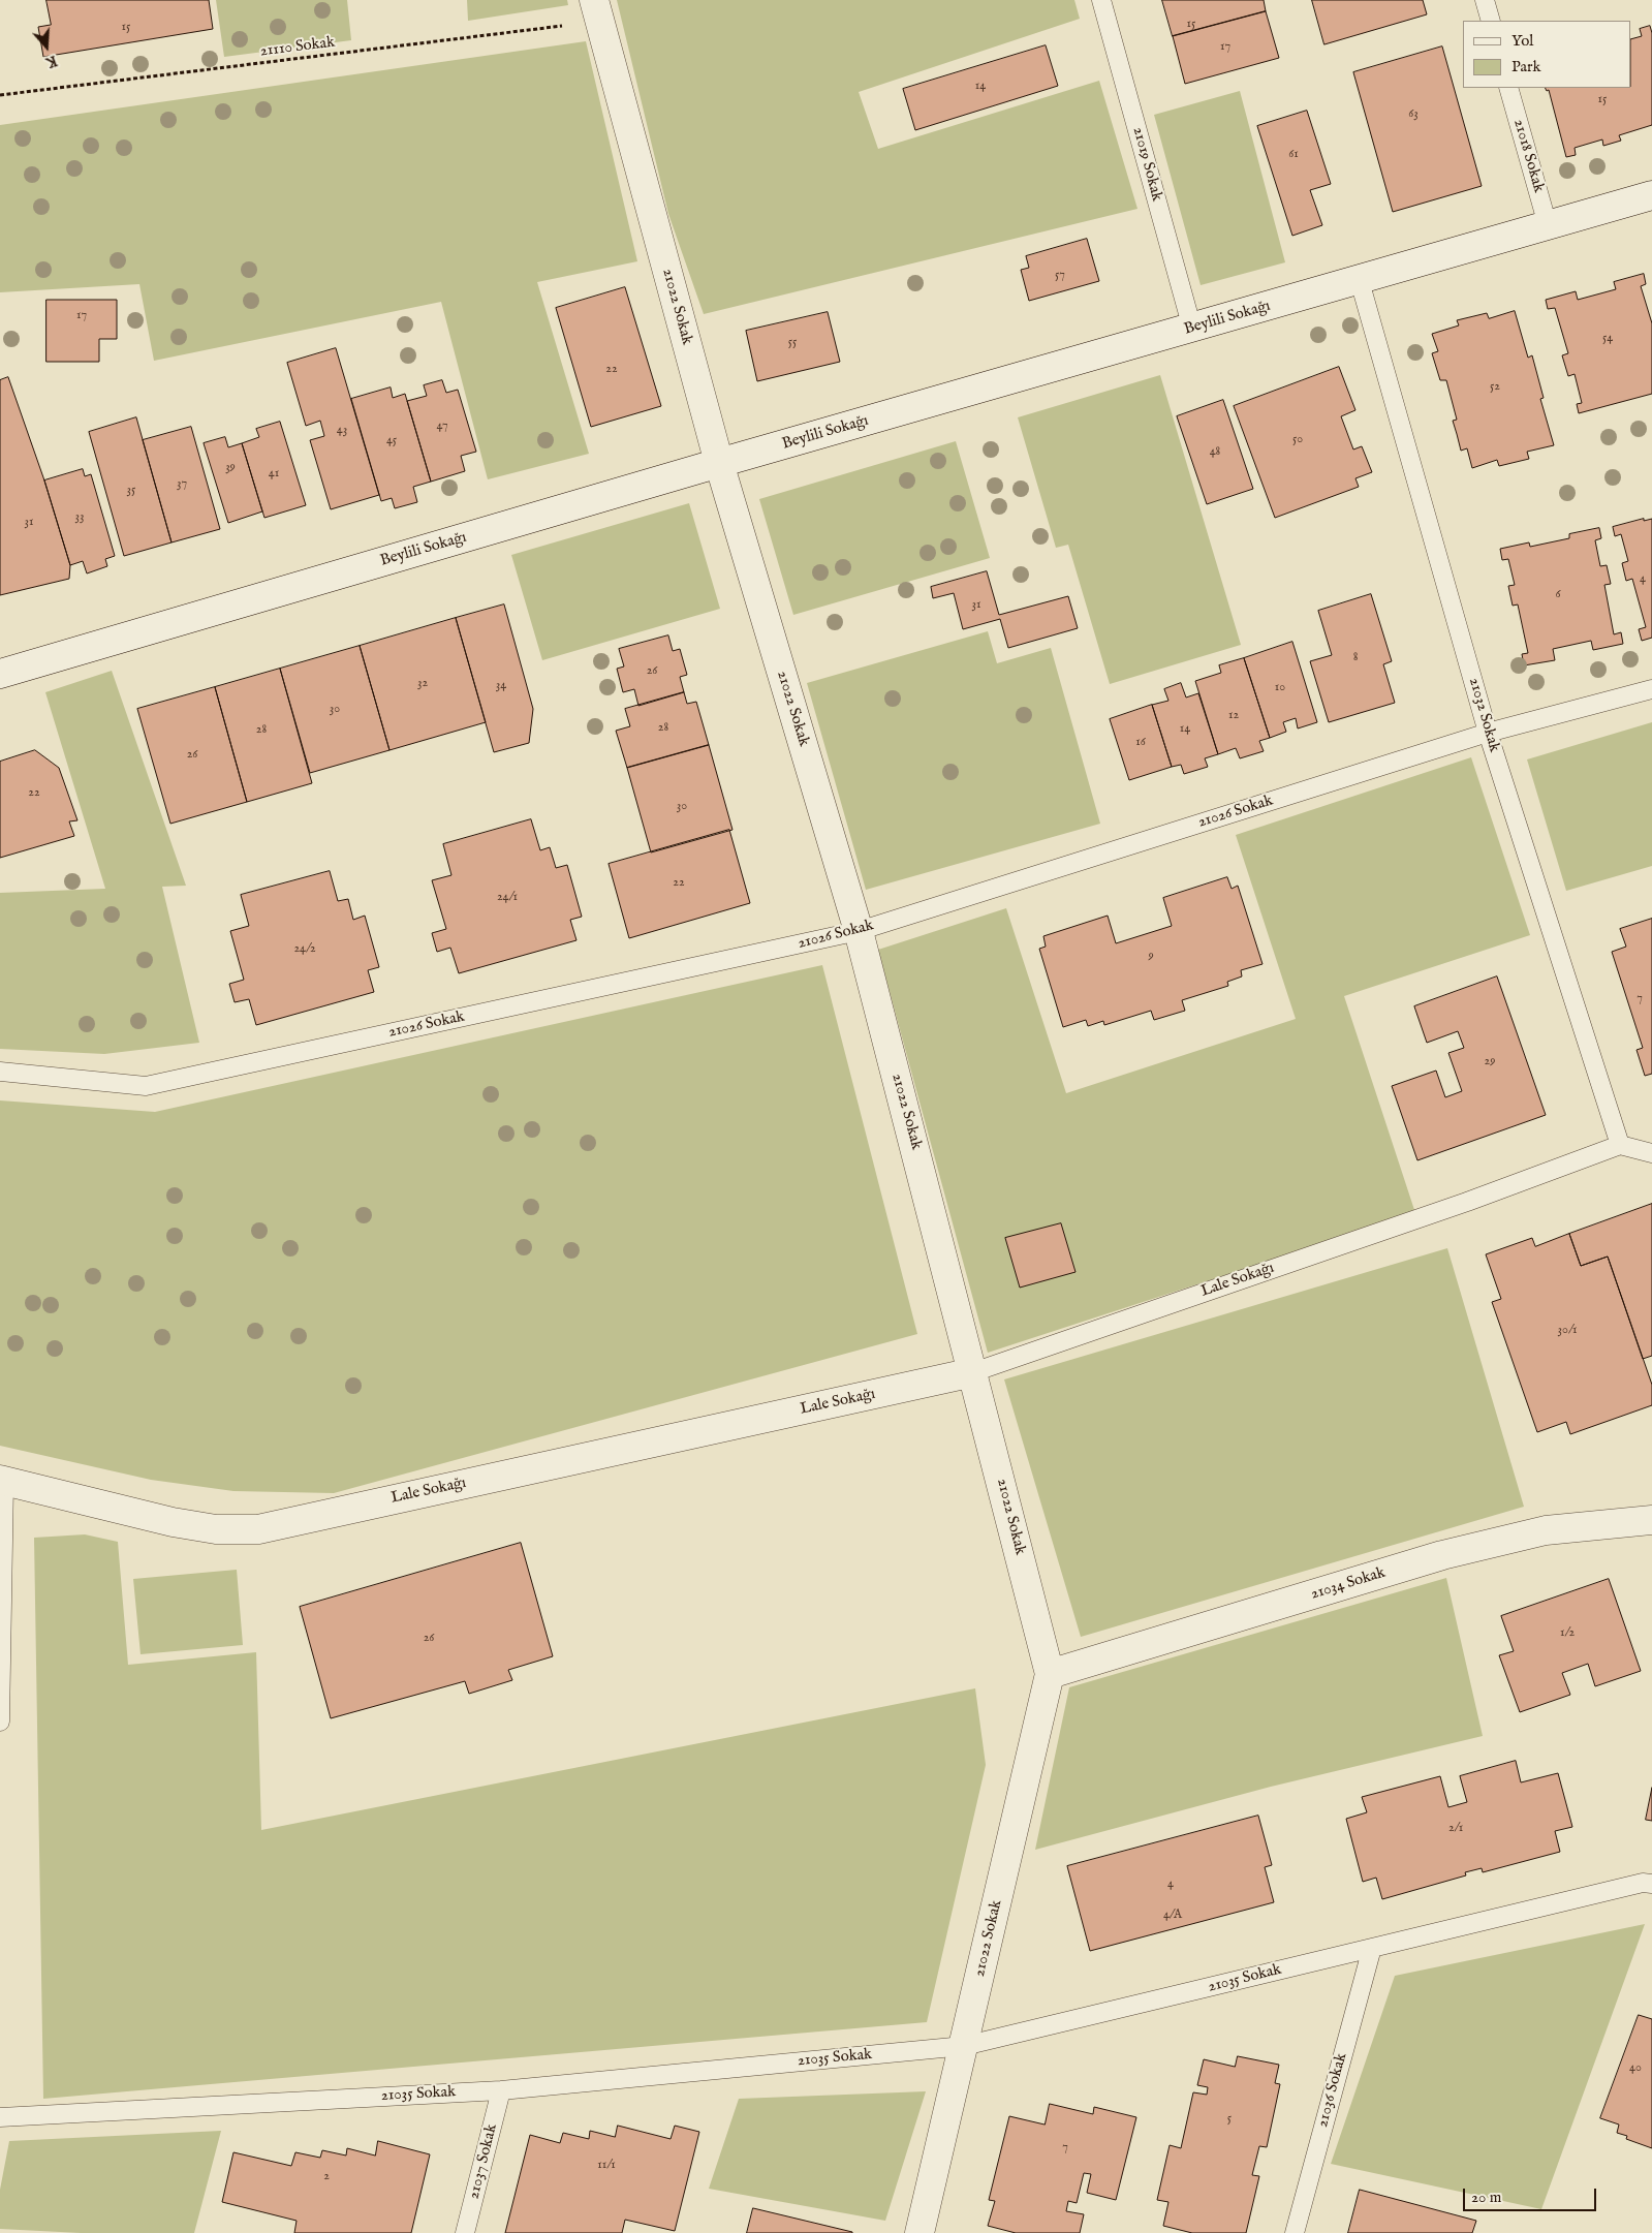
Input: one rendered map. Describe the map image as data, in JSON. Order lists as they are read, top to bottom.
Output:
{
  "streets": {
    "street": [
      "21022 Sokak",
      "Beylili Sokağı",
      "Lale Sokağı",
      "21034 Sokak"
    ],
    "lane": [
      "21018 Sokak",
      "21019 Sokak",
      "21032 Sokak",
      "21026 Sokak",
      "21035 Sokak",
      "21036 Sokak",
      "21037 Sokak"
    ],
    "path": ["21110 Sokak"]
  },
  "crossings": [
    ["21110 Sokak", "21022 Sokak"],
    ["21018 Sokak", "Beylili Sokağı"],
    ["21019 Sokak", "Beylili Sokağı"],
    ["21022 Sokak", "Beylili Sokağı"],
    ["21022 Sokak", "21026 Sokak"],
    ["21022 Sokak", "Lale Sokağı"],
    ["21022 Sokak", "21034 Sokak"],
    ["21022 Sokak", "21035 Sokak"],
    ["Beylili Sokağı", "21032 Sokak"],
    ["21032 Sokak", "21026 Sokak"],
    ["21032 Sokak", "Lale Sokağı"],
    ["21035 Sokak", "21036 Sokak"],
    ["21035 Sokak", "21037 Sokak"]
  ],
  "house_numbers": [
    "15",
    "15",
    "17",
    "14",
    "15",
    "63",
    "61",
    "57",
    "17",
    "54",
    "55",
    "22",
    "52",
    "47",
    "43",
    "50",
    "45",
    "48",
    "39",
    "41",
    "37",
    "35",
    "33",
    "31",
    "4",
    "6",
    "31",
    "8",
    "26",
    "32",
    "34",
    "10",
    "30",
    "12",
    "28",
    "14",
    "28",
    "16",
    "26",
    "22",
    "30",
    "22",
    "24/1",
    "24/2",
    "9",
    "7",
    "29",
    "30/1",
    "1/2",
    "26",
    "2/1",
    "4",
    "4/A",
    "40",
    "5",
    "7",
    "11/1",
    "2"
  ],
  "legend": ["Yol", "Park"],
  "scale_bar": "20 m",
  "north": "bottom"
}
